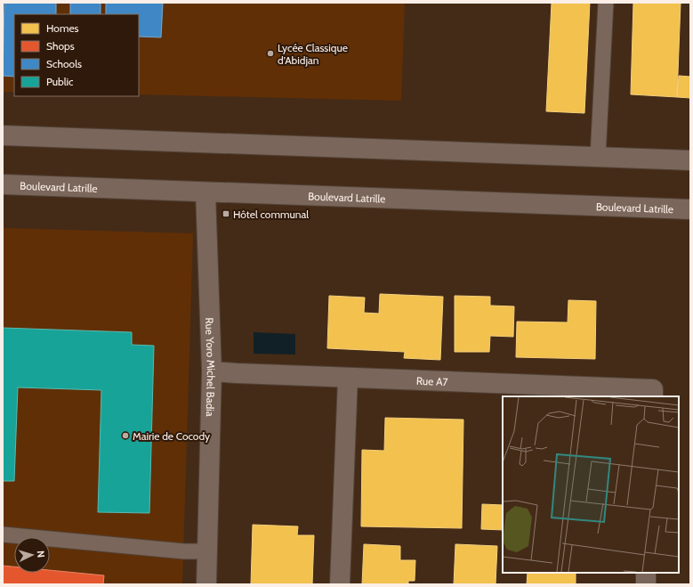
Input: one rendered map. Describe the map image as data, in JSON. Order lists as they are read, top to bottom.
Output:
{
  "streets": {
    "street": ["Boulevard Latrille", "Rue Yoro Michel Badia", "Rue A7"]
  },
  "crossings": [
    ["Boulevard Latrille", "Rue Yoro Michel Badia"],
    ["Rue Yoro Michel Badia", "Rue A7"]
  ],
  "places": {
    "other": ["Lycée Classique d'Abidjan", "Mairie de Cocody"],
    "transit": ["Hôtel communal"]
  },
  "legend": [
    "Homes",
    "Shops",
    "Schools",
    "Public"
  ],
  "north": "right"
}
